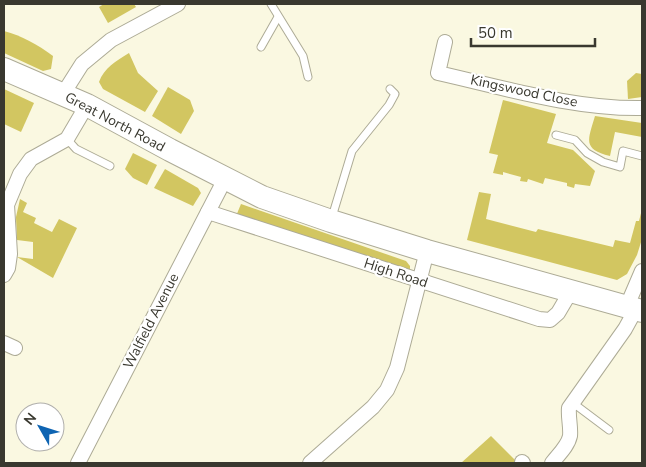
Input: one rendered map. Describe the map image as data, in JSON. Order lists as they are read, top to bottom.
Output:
{
  "streets": {
    "main road": ["Great North Road"],
    "street": ["Kingswood Close", "High Road", "Walfield Avenue"]
  },
  "crossings": [
    ["Great North Road", "Walfield Avenue"],
    ["High Road", "Walfield Avenue"]
  ],
  "scale_bar": "50 m",
  "north": "top left"
}
